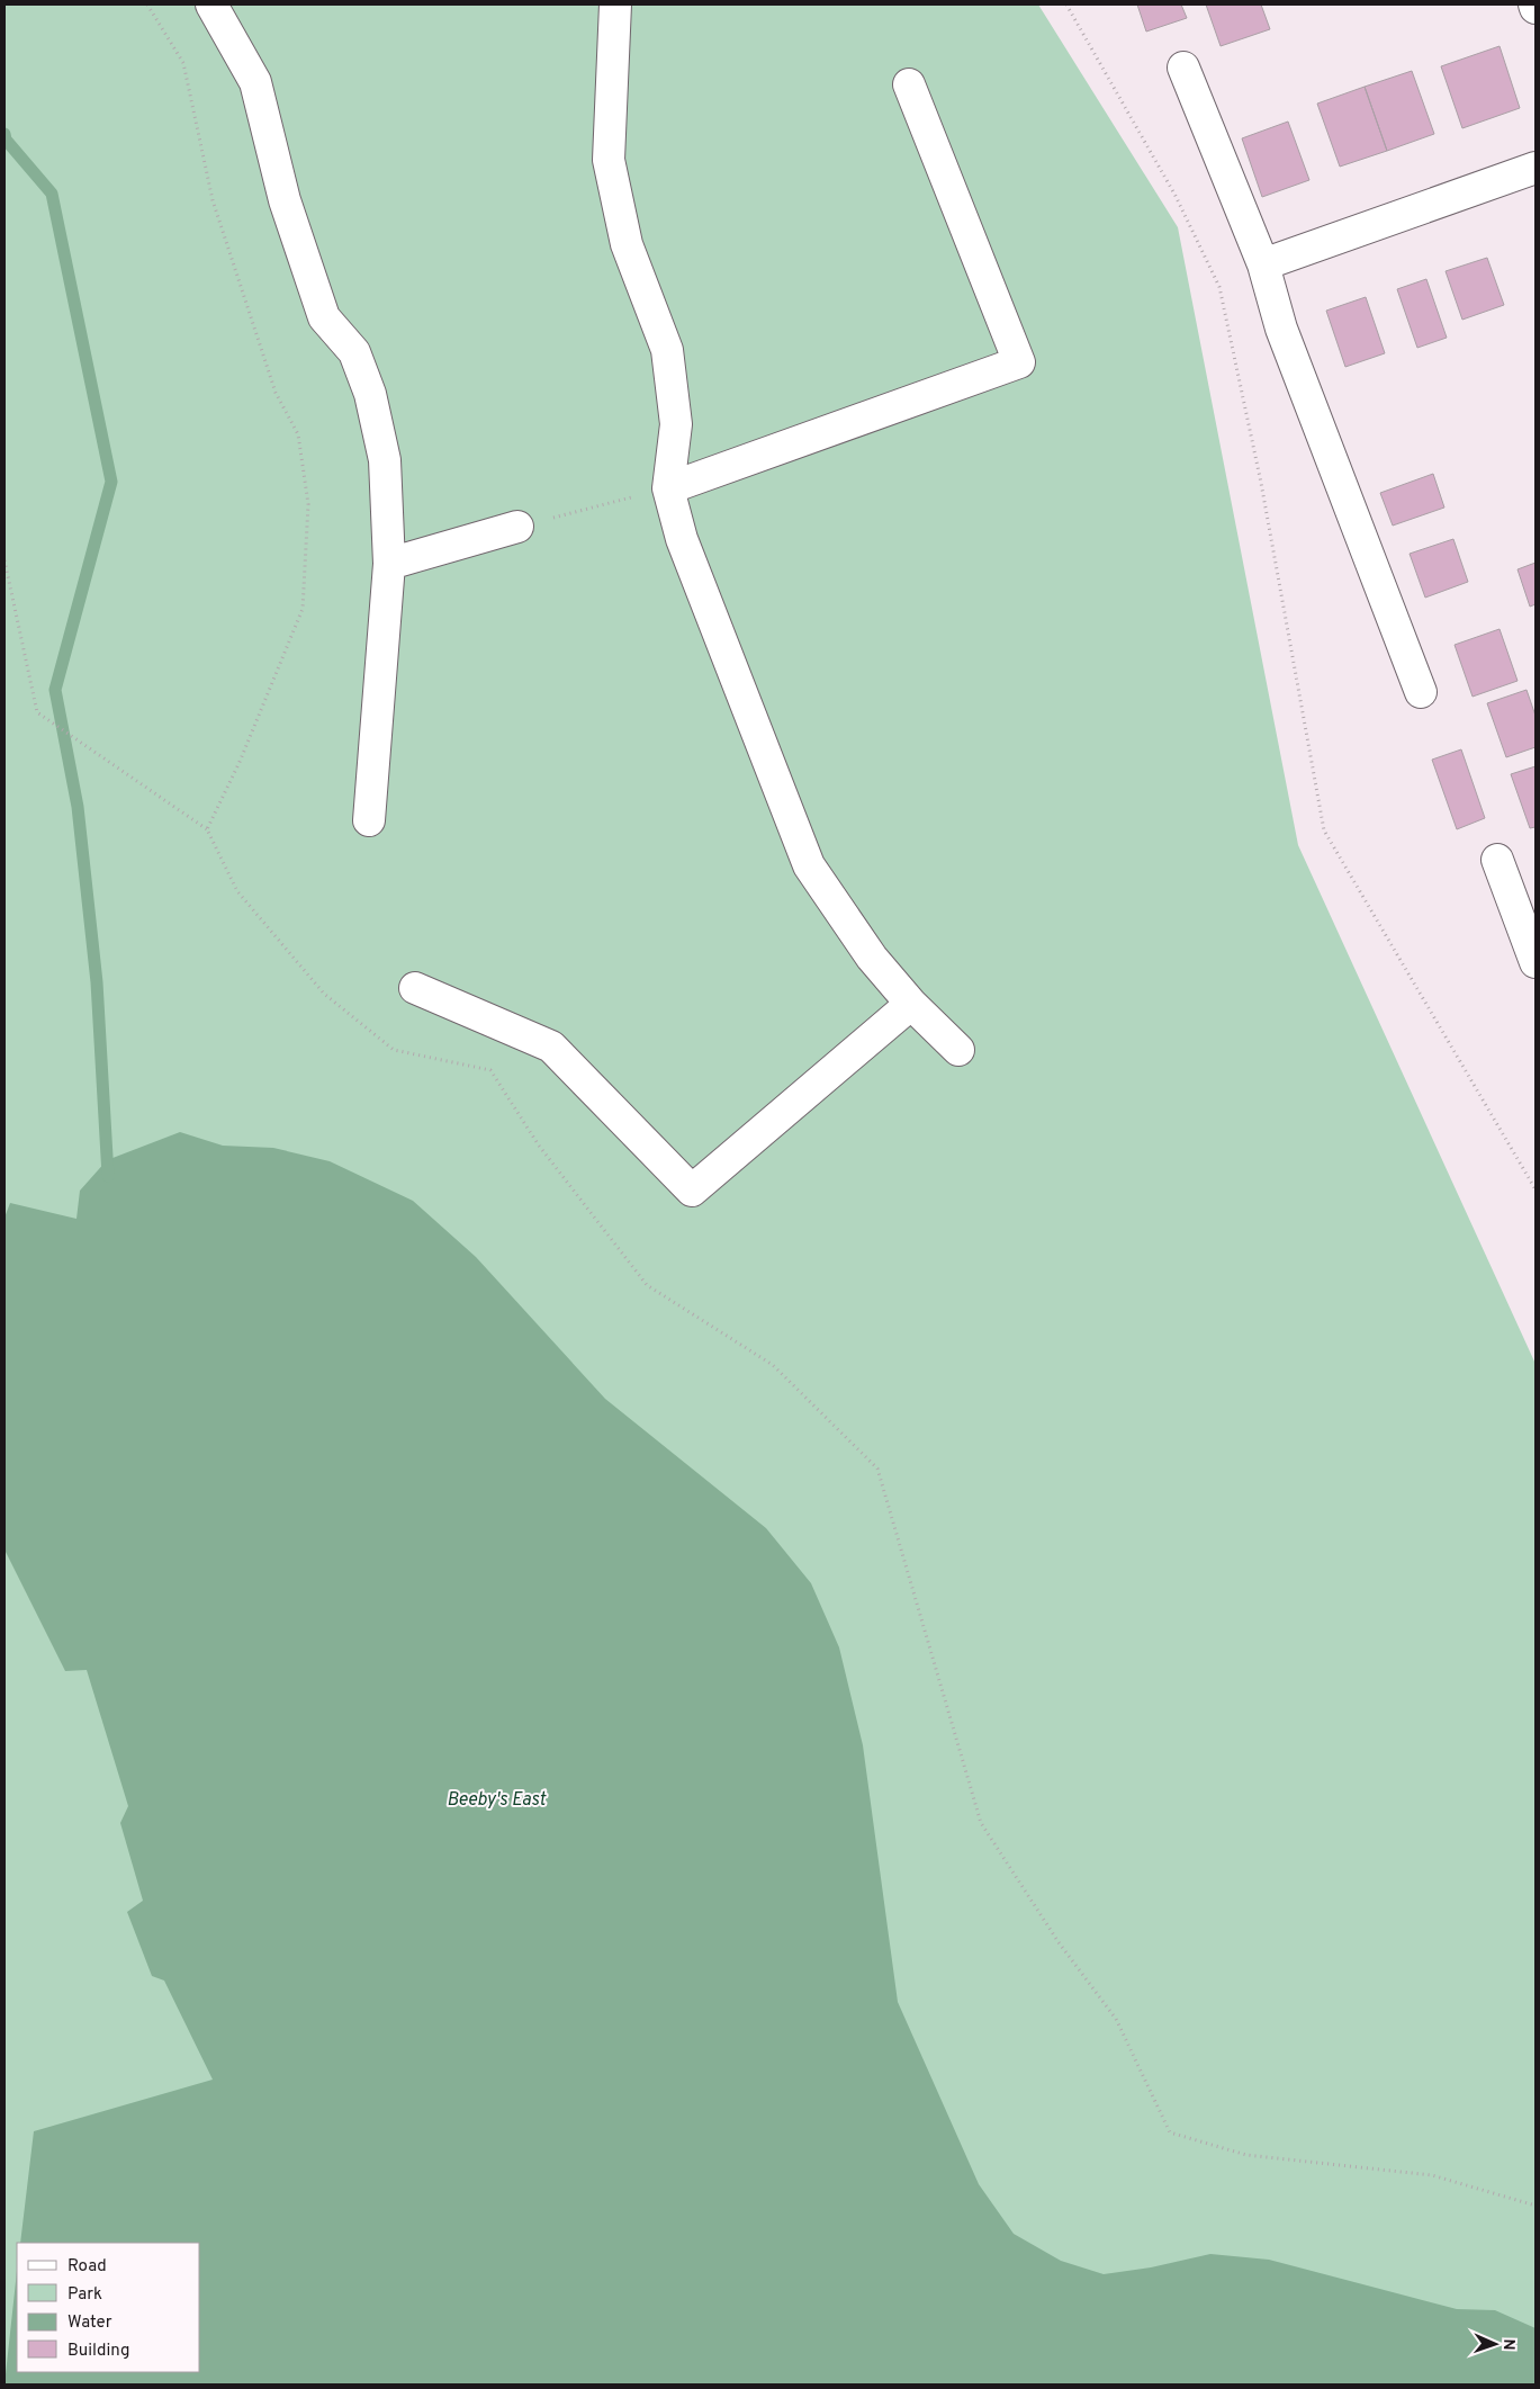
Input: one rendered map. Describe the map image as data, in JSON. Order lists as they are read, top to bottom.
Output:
{
  "water": ["Beeby's East"],
  "legend": [
    "Road",
    "Park",
    "Water",
    "Building"
  ],
  "north": "right"
}
